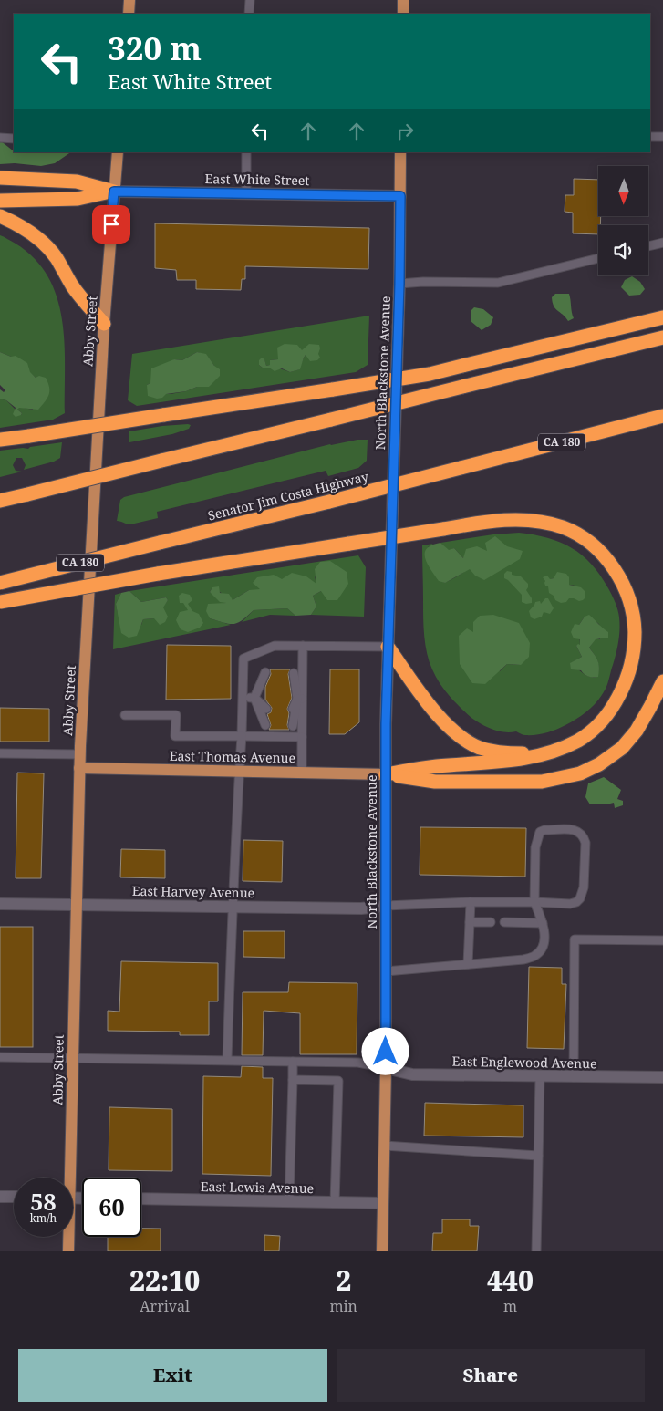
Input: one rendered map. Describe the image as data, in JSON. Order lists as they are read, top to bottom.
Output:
{
  "streets": {
    "highway": ["CA 180", "Senator Jim Costa Highway"],
    "main road": [
      "East White Street",
      "Abby Street",
      "North Blackstone Avenue",
      "East Thomas Avenue"
    ],
    "street": ["East Harvey Avenue", "East Englewood Avenue", "East Lewis Avenue"]
  },
  "crossings": [
    ["East White Street", "Abby Street"],
    ["East White Street", "North Blackstone Avenue"],
    ["Abby Street", "East Thomas Avenue"],
    ["Abby Street", "East Harvey Avenue"],
    ["North Blackstone Avenue", "East Thomas Avenue"],
    ["North Blackstone Avenue", "East Harvey Avenue"],
    ["North Blackstone Avenue", "East Englewood Avenue"],
    ["North Blackstone Avenue", "East Lewis Avenue"]
  ],
  "north": "bottom",
  "page": {
    "turn": ["320 m", "East White Street"],
    "speed": "58 km/h",
    "limit": "60",
    "eta": [
      "22:10",
      "Arrival",
      "2",
      "min",
      "440",
      "m"
    ],
    "buttons": ["Exit", "Share"]
  }
}
